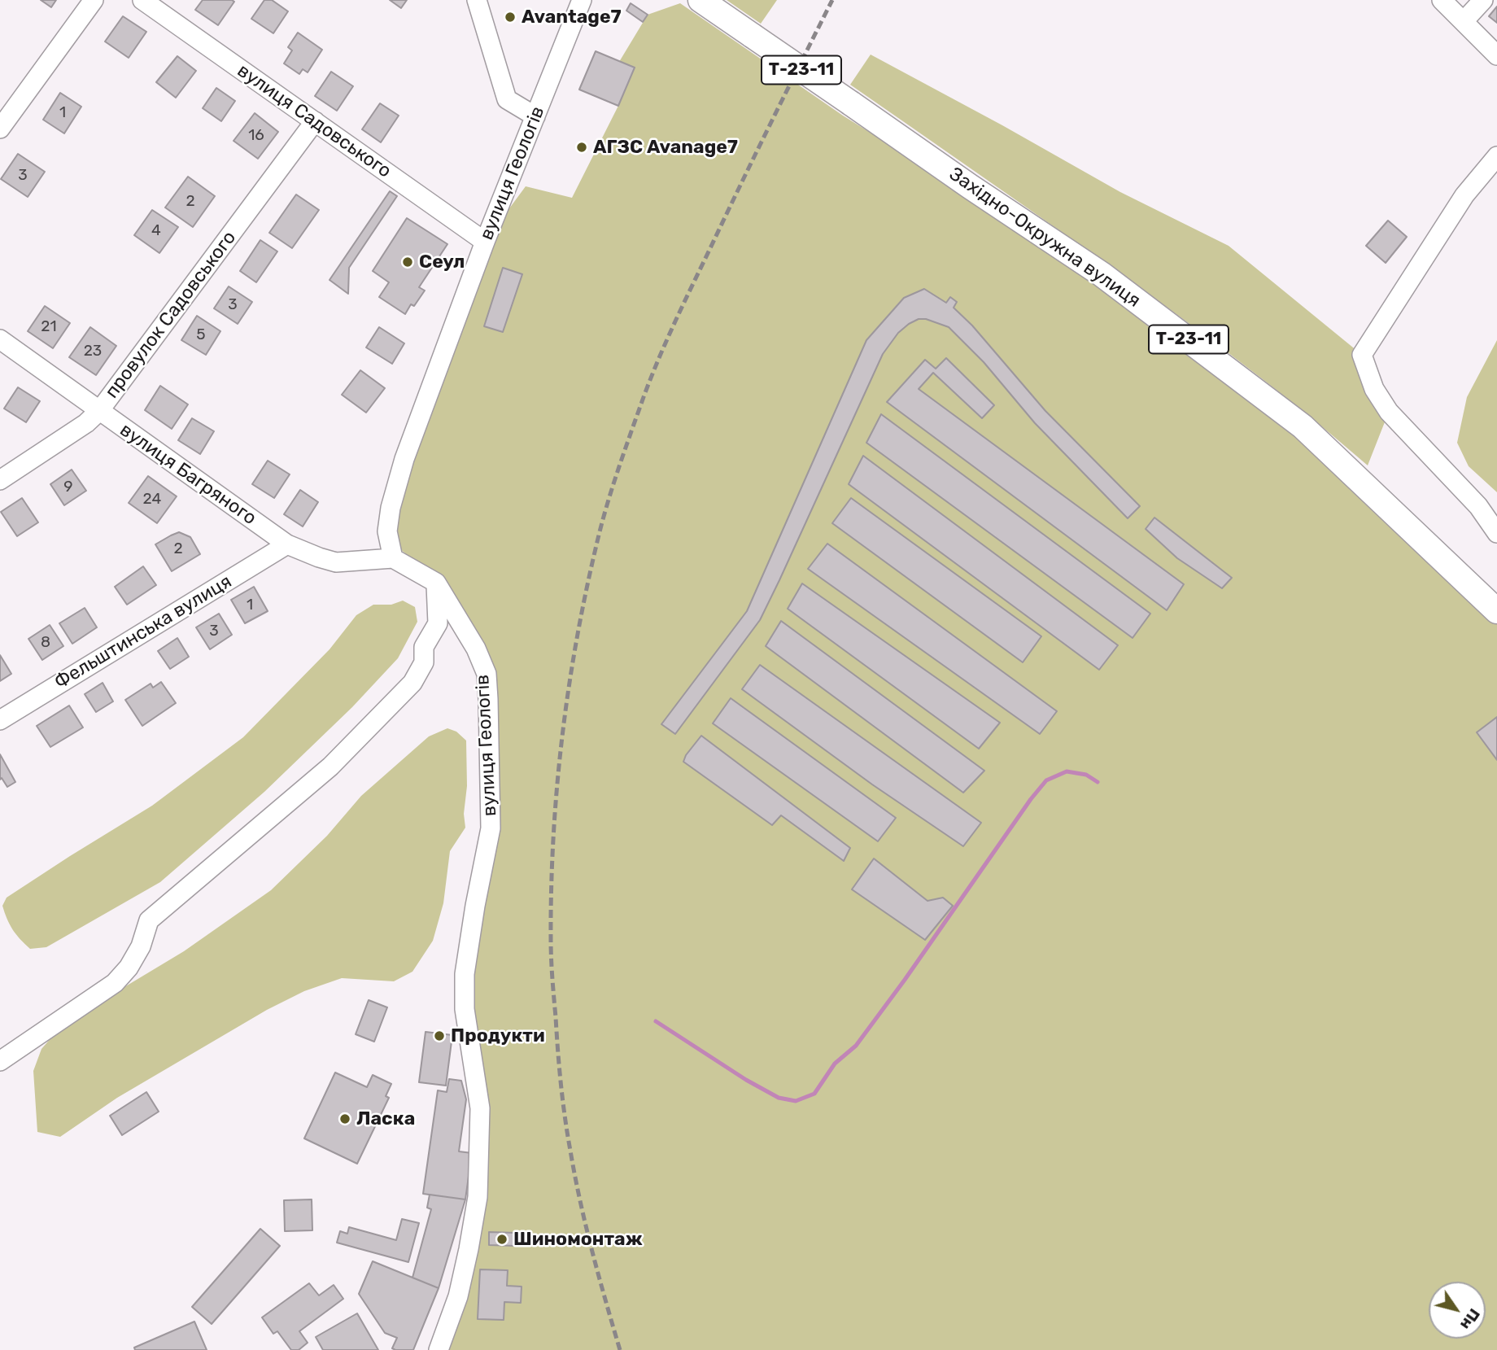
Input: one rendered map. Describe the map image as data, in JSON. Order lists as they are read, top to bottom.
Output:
{
  "streets": {
    "main road": ["Т-23-11", "Західно-Окружна вулиця"],
    "street": [
      "вулиця Садовського",
      "вулиця Геологів",
      "провулок Садовського",
      "вулиця Багряного",
      "Фельштинська вулиця"
    ]
  },
  "crossings": [
    ["вулиця Садовського", "вулиця Геологів"],
    ["вулиця Садовського", "провулок Садовського"],
    ["вулиця Геологів", "вулиця Багряного"],
    ["провулок Садовського", "вулиця Багряного"],
    ["вулиця Багряного", "Фельштинська вулиця"]
  ],
  "places": [
    "Avantage7",
    "АГЗС Avanage7",
    "Сеул",
    "Продукти",
    "Ласка",
    "Шиномонтаж"
  ],
  "house_numbers": [
    "1",
    "16",
    "3",
    "2",
    "4",
    "3",
    "21",
    "5",
    "23",
    "9",
    "24",
    "2",
    "1",
    "3",
    "8"
  ],
  "north": "bottom right"
}
